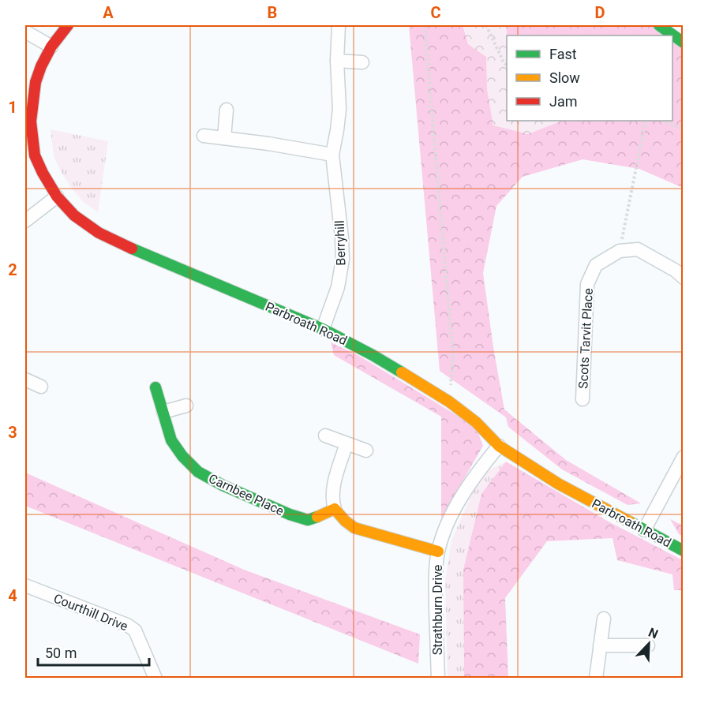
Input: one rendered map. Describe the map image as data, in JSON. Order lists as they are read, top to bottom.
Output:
{
  "streets": {
    "street": [
      "Berryhill",
      "Parbroath Road",
      "Scots Tarvit Place",
      "Carnbee Place",
      "Strathburn Drive",
      "Courthill Drive"
    ]
  },
  "crossings": [
    ["Berryhill", "Parbroath Road"],
    ["Parbroath Road", "Strathburn Drive"]
  ],
  "legend": ["Fast", "Slow", "Jam"],
  "scale_bar": "50 m",
  "north": "top right",
  "grid": {
    "columns": [
      "A",
      "B",
      "C",
      "D"
    ],
    "rows": [
      "1",
      "2",
      "3",
      "4"
    ]
  }
}
